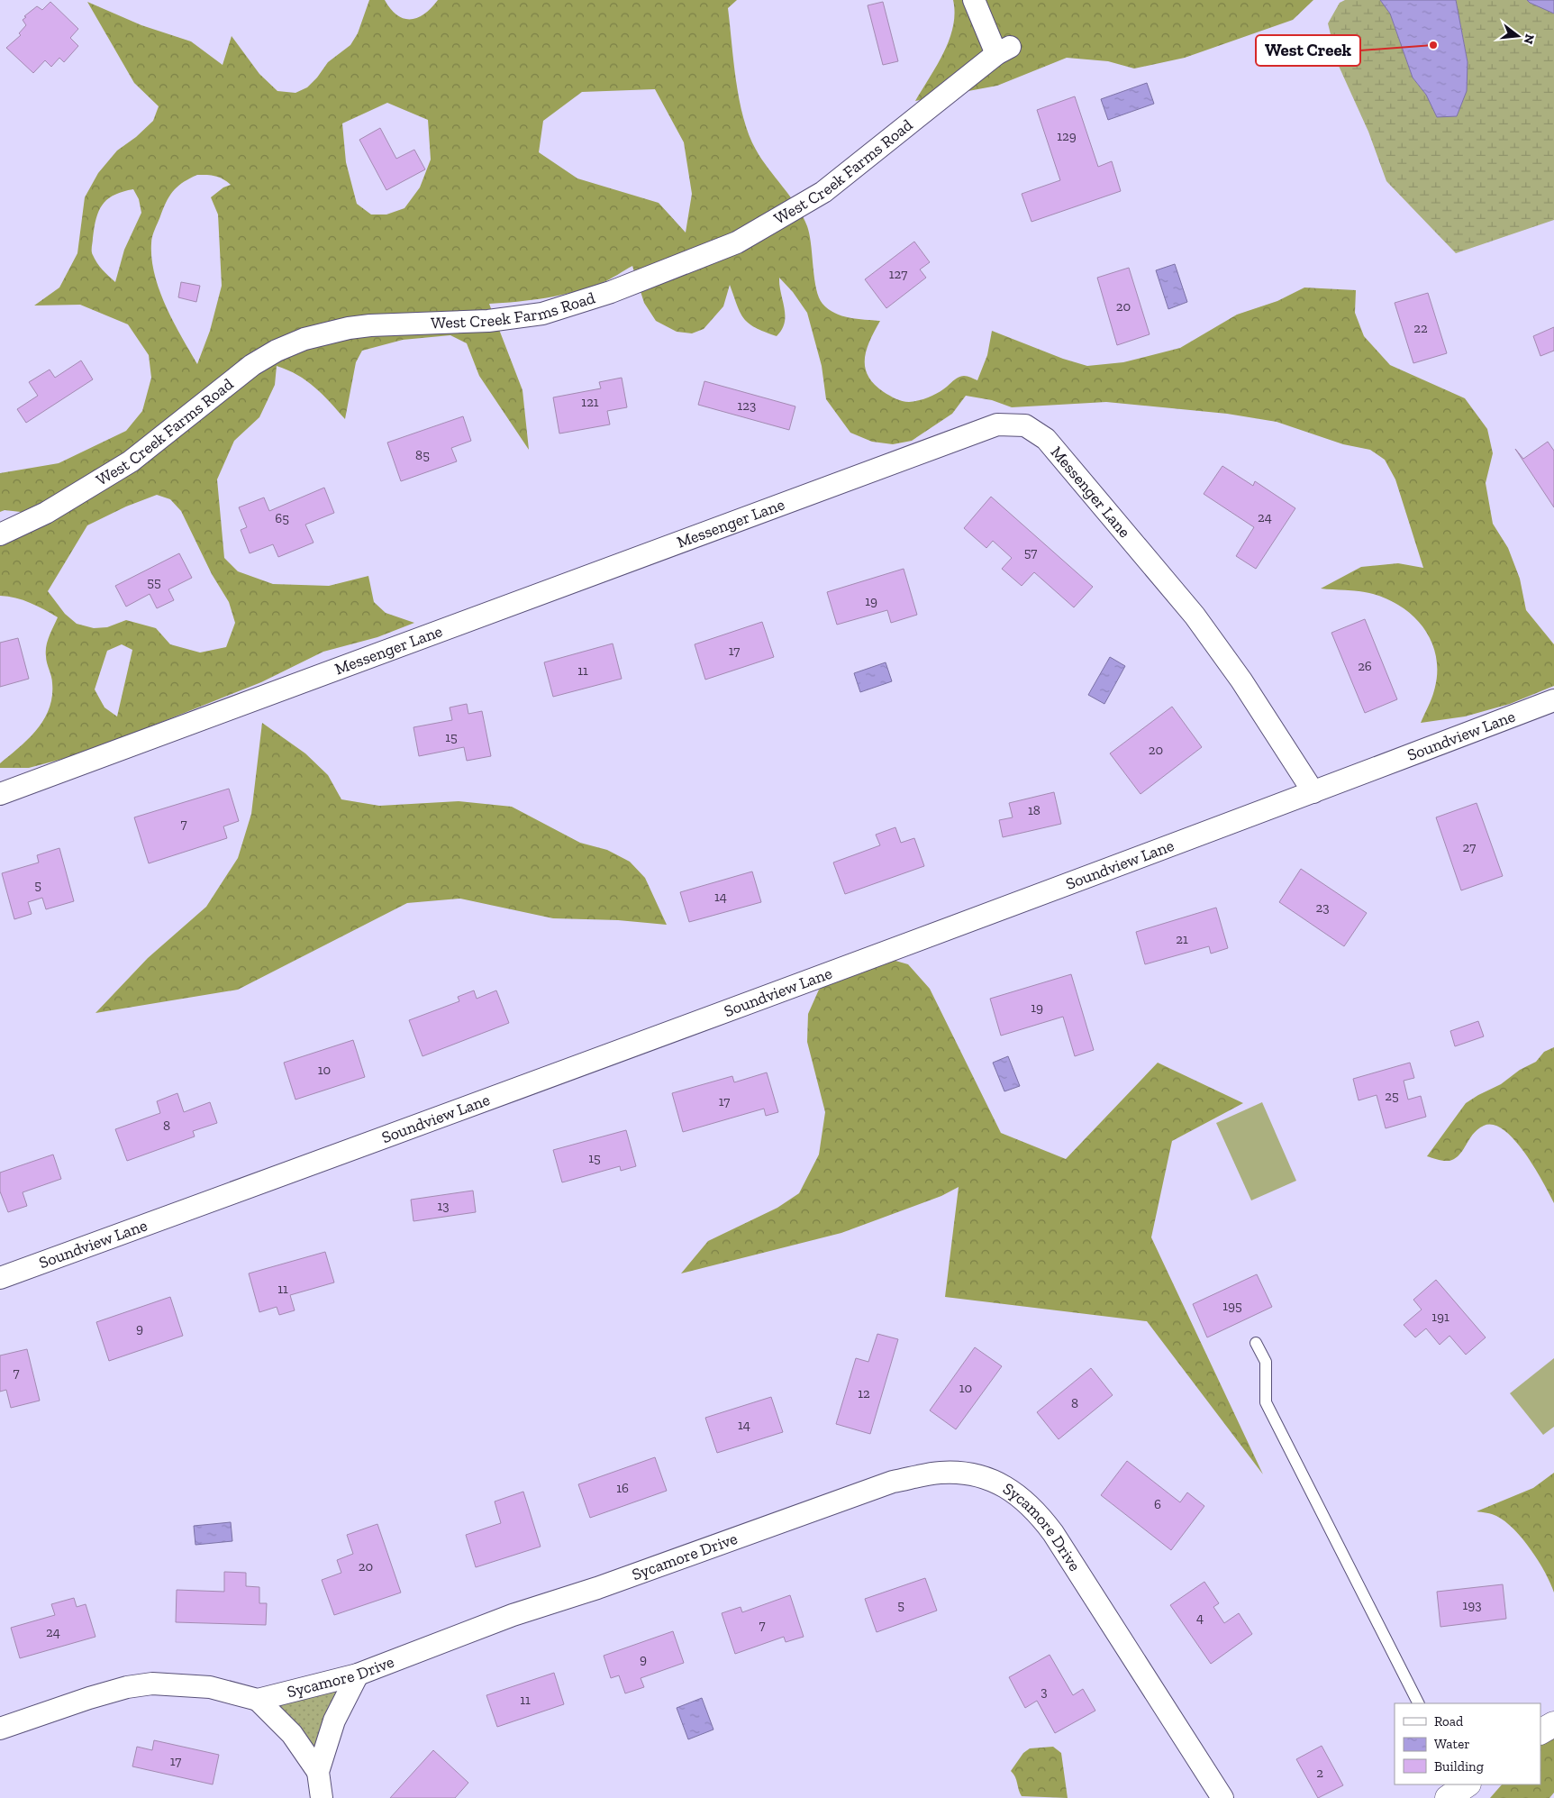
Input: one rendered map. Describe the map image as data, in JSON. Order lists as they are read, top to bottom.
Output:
{
  "streets": {
    "street": [
      "West Creek Farms Road",
      "Messenger Lane",
      "Soundview Lane",
      "Sycamore Drive"
    ]
  },
  "crossings": [
    ["Messenger Lane", "Soundview Lane"]
  ],
  "places": ["West Creek"],
  "house_numbers": [
    "129",
    "127",
    "20",
    "22",
    "121",
    "123",
    "85",
    "24",
    "65",
    "57",
    "55",
    "19",
    "17",
    "26",
    "11",
    "15",
    "20",
    "18",
    "7",
    "27",
    "5",
    "14",
    "23",
    "21",
    "19",
    "10",
    "25",
    "17",
    "8",
    "15",
    "13",
    "11",
    "195",
    "191",
    "9",
    "7",
    "10",
    "12",
    "8",
    "14",
    "16",
    "6",
    "20",
    "5",
    "193",
    "4",
    "7",
    "24",
    "9",
    "3",
    "11",
    "17",
    "2"
  ],
  "legend": ["Road", "Water", "Building"],
  "north": "right"
}
